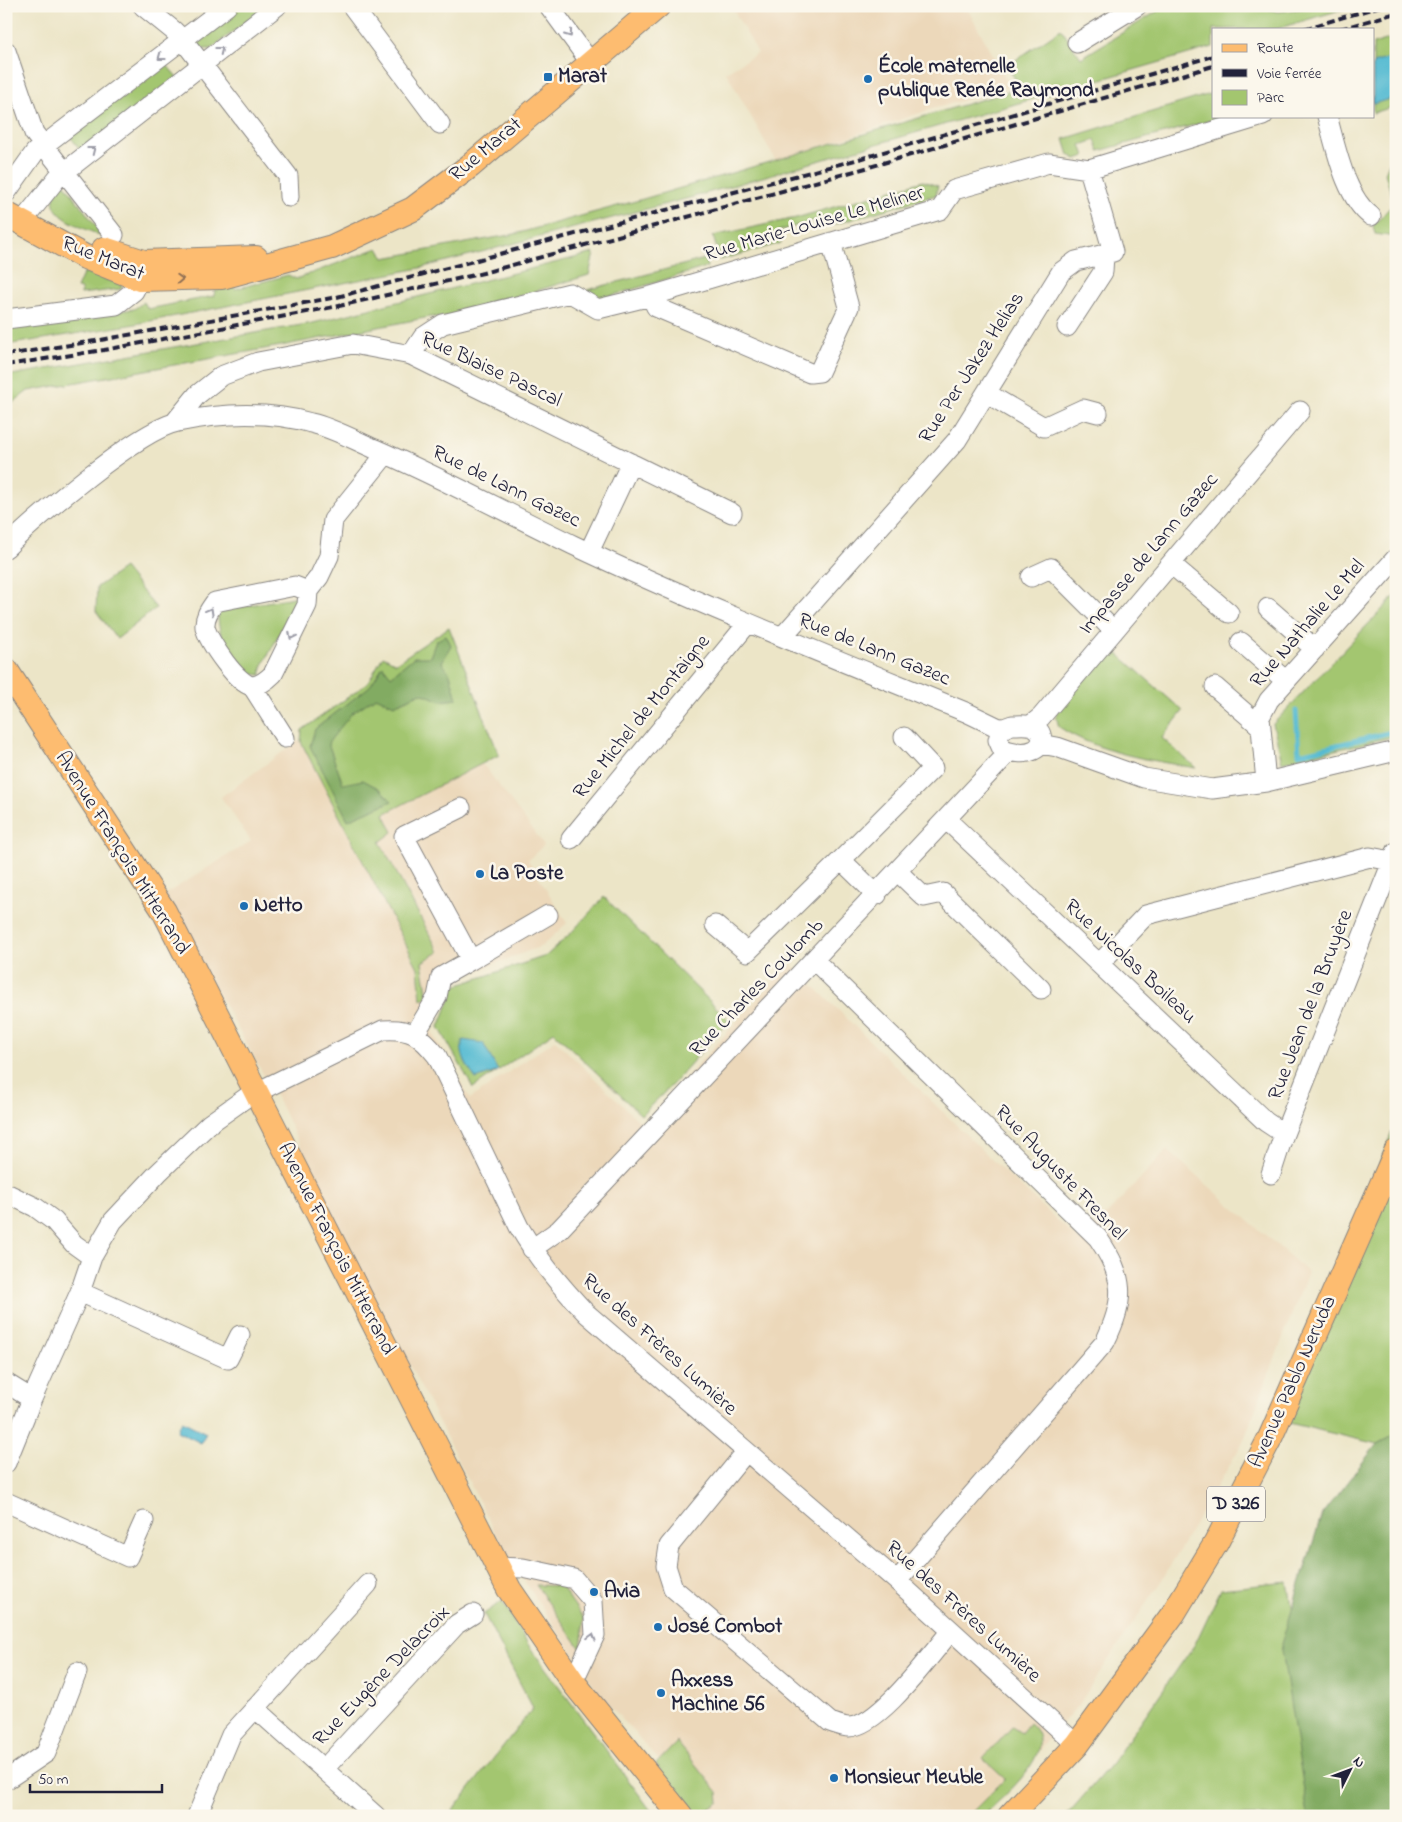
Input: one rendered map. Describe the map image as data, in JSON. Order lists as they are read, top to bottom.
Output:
{
  "streets": {
    "main road": [
      "Rue Marat",
      "Avenue François Mitterrand",
      "Avenue Pablo Neruda",
      "D 326"
    ],
    "street": [
      "Rue Marie-Louise Le Meliner",
      "Rue Per Jakez Helias",
      "Rue Blaise Pascal",
      "Rue de Lann Gazec",
      "Impasse de Lann Gazec",
      "Rue Nathalie Le Mel",
      "Rue Michel de Montaigne",
      "Rue Nicolas Boileau",
      "Rue Charles Coulomb",
      "Rue Jean de la Bruyère",
      "Rue Auguste Fresnel",
      "Rue des Frères Lumière",
      "Rue Eugène Delacroix"
    ]
  },
  "crossings": [
    ["Rue Marie-Louise Le Meliner", "Rue Blaise Pascal"],
    ["Rue Per Jakez Helias", "Rue de Lann Gazec"],
    ["Rue Blaise Pascal", "Rue de Lann Gazec"],
    ["Rue de Lann Gazec", "Impasse de Lann Gazec"],
    ["Rue de Lann Gazec", "Rue Michel de Montaigne"],
    ["Rue de Lann Gazec", "Rue Charles Coulomb"],
    ["Impasse de Lann Gazec", "Rue Charles Coulomb"],
    ["Rue Nicolas Boileau", "Rue Charles Coulomb"],
    ["Rue Nicolas Boileau", "Rue Jean de la Bruyère"],
    ["Rue Charles Coulomb", "Rue Auguste Fresnel"],
    ["Rue Charles Coulomb", "Rue des Frères Lumière"],
    ["Rue Auguste Fresnel", "Rue des Frères Lumière"],
    ["Rue des Frères Lumière", "Avenue Pablo Neruda"]
  ],
  "places": {
    "transit": ["Marat"],
    "other": [
      "École maternelle publique Renée Raymond",
      "La Poste",
      "Netto",
      "Avia",
      "José Combot",
      "Axxess Machine 56",
      "Monsieur Meuble"
    ]
  },
  "legend": ["Route", "Voie ferrée", "Parc"],
  "scale_bar": "50 m",
  "north": "top right"
}
